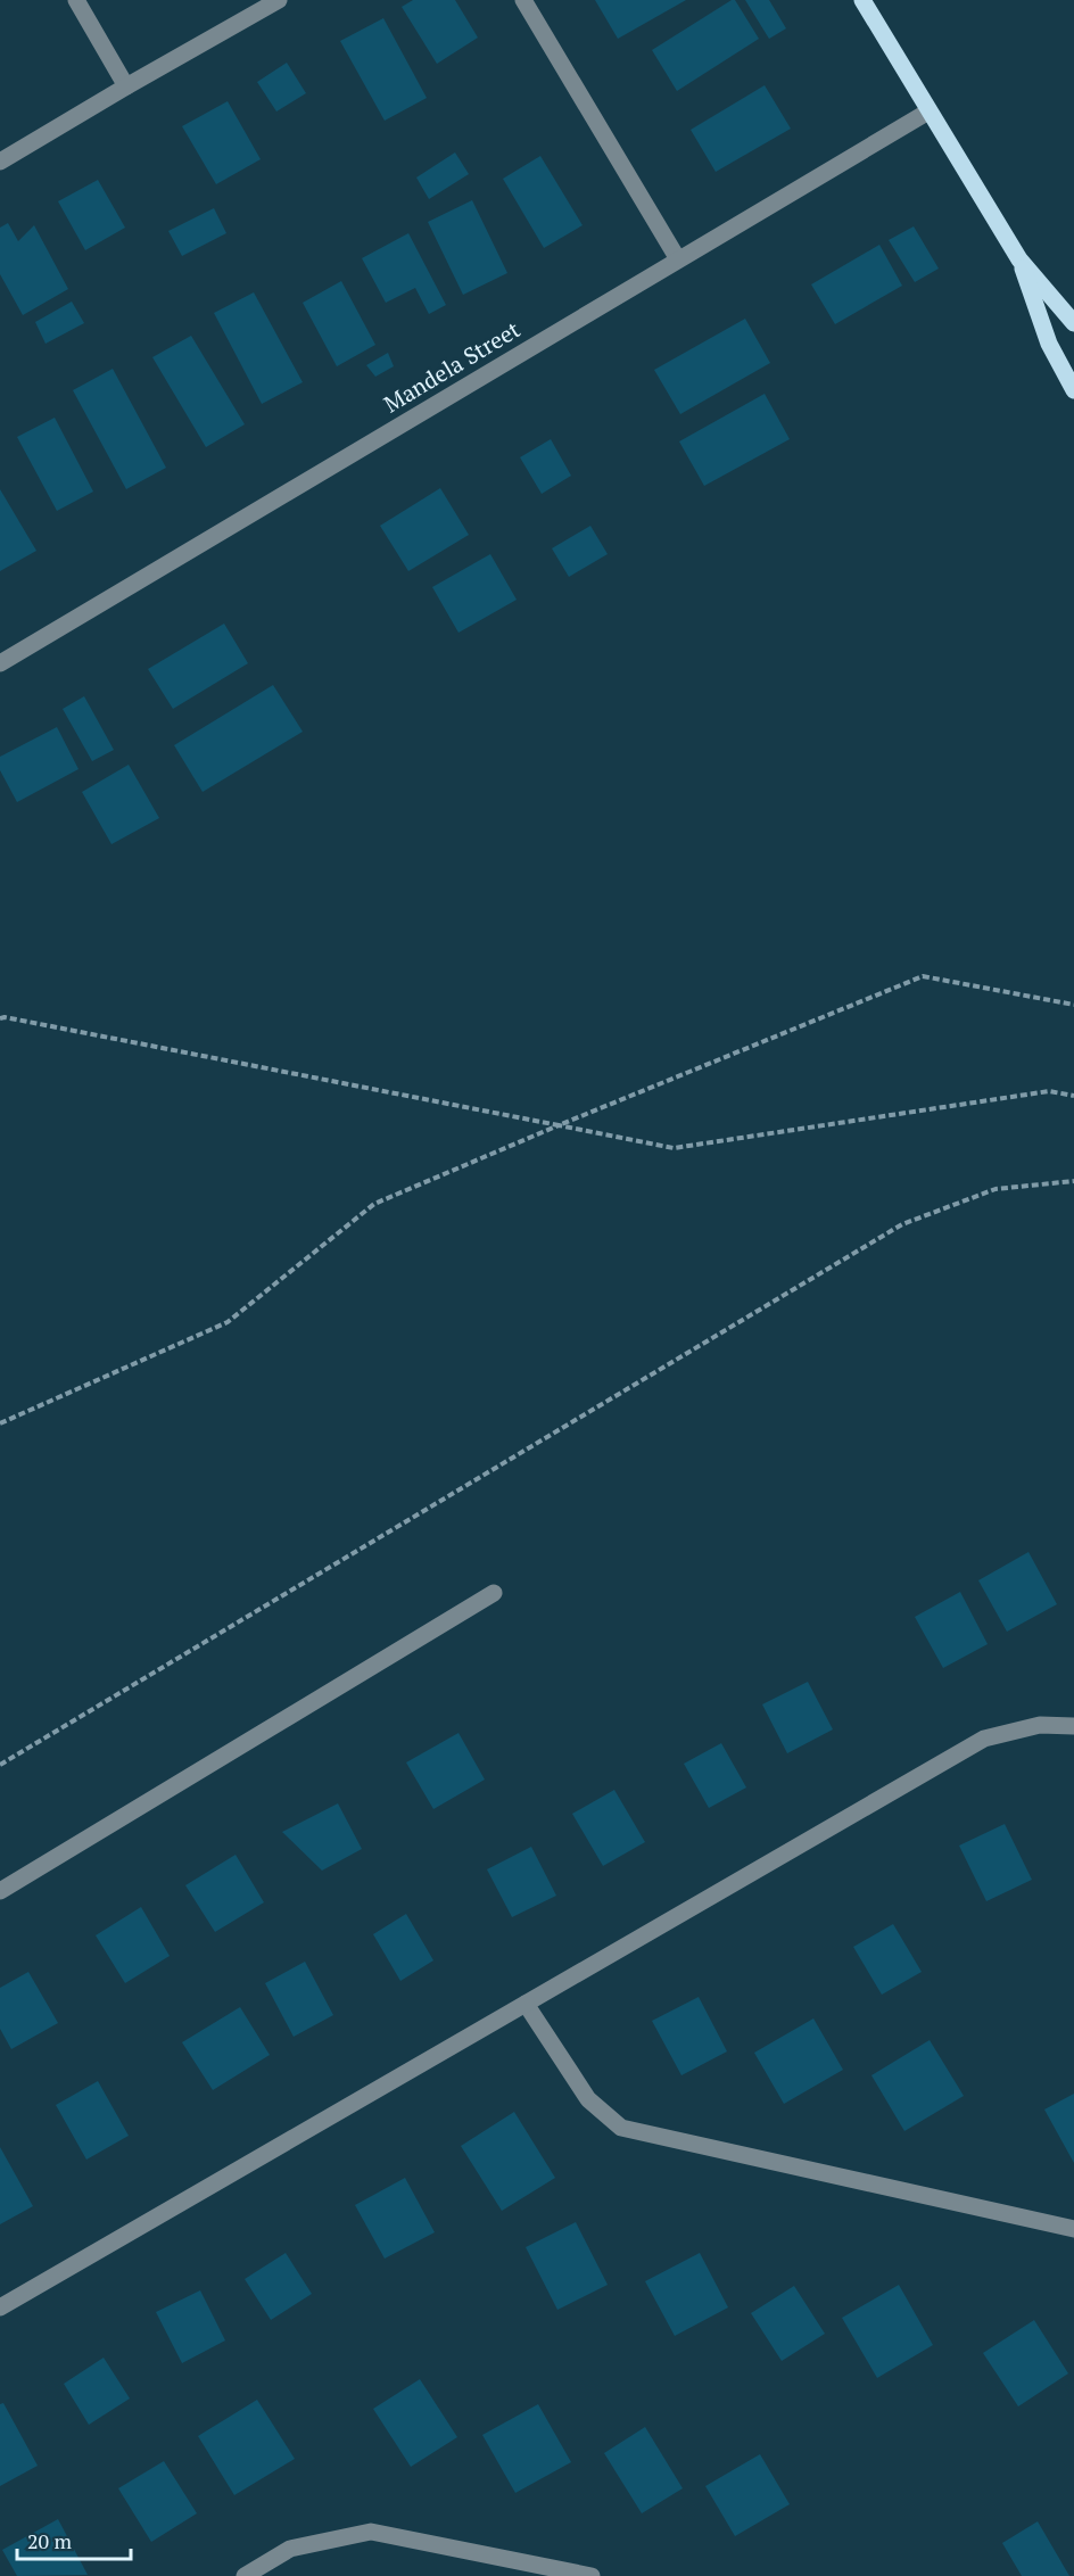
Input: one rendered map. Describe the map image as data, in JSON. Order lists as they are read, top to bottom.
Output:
{
  "streets": {
    "street": ["Mandela Street"]
  },
  "scale_bar": "20 m"
}
